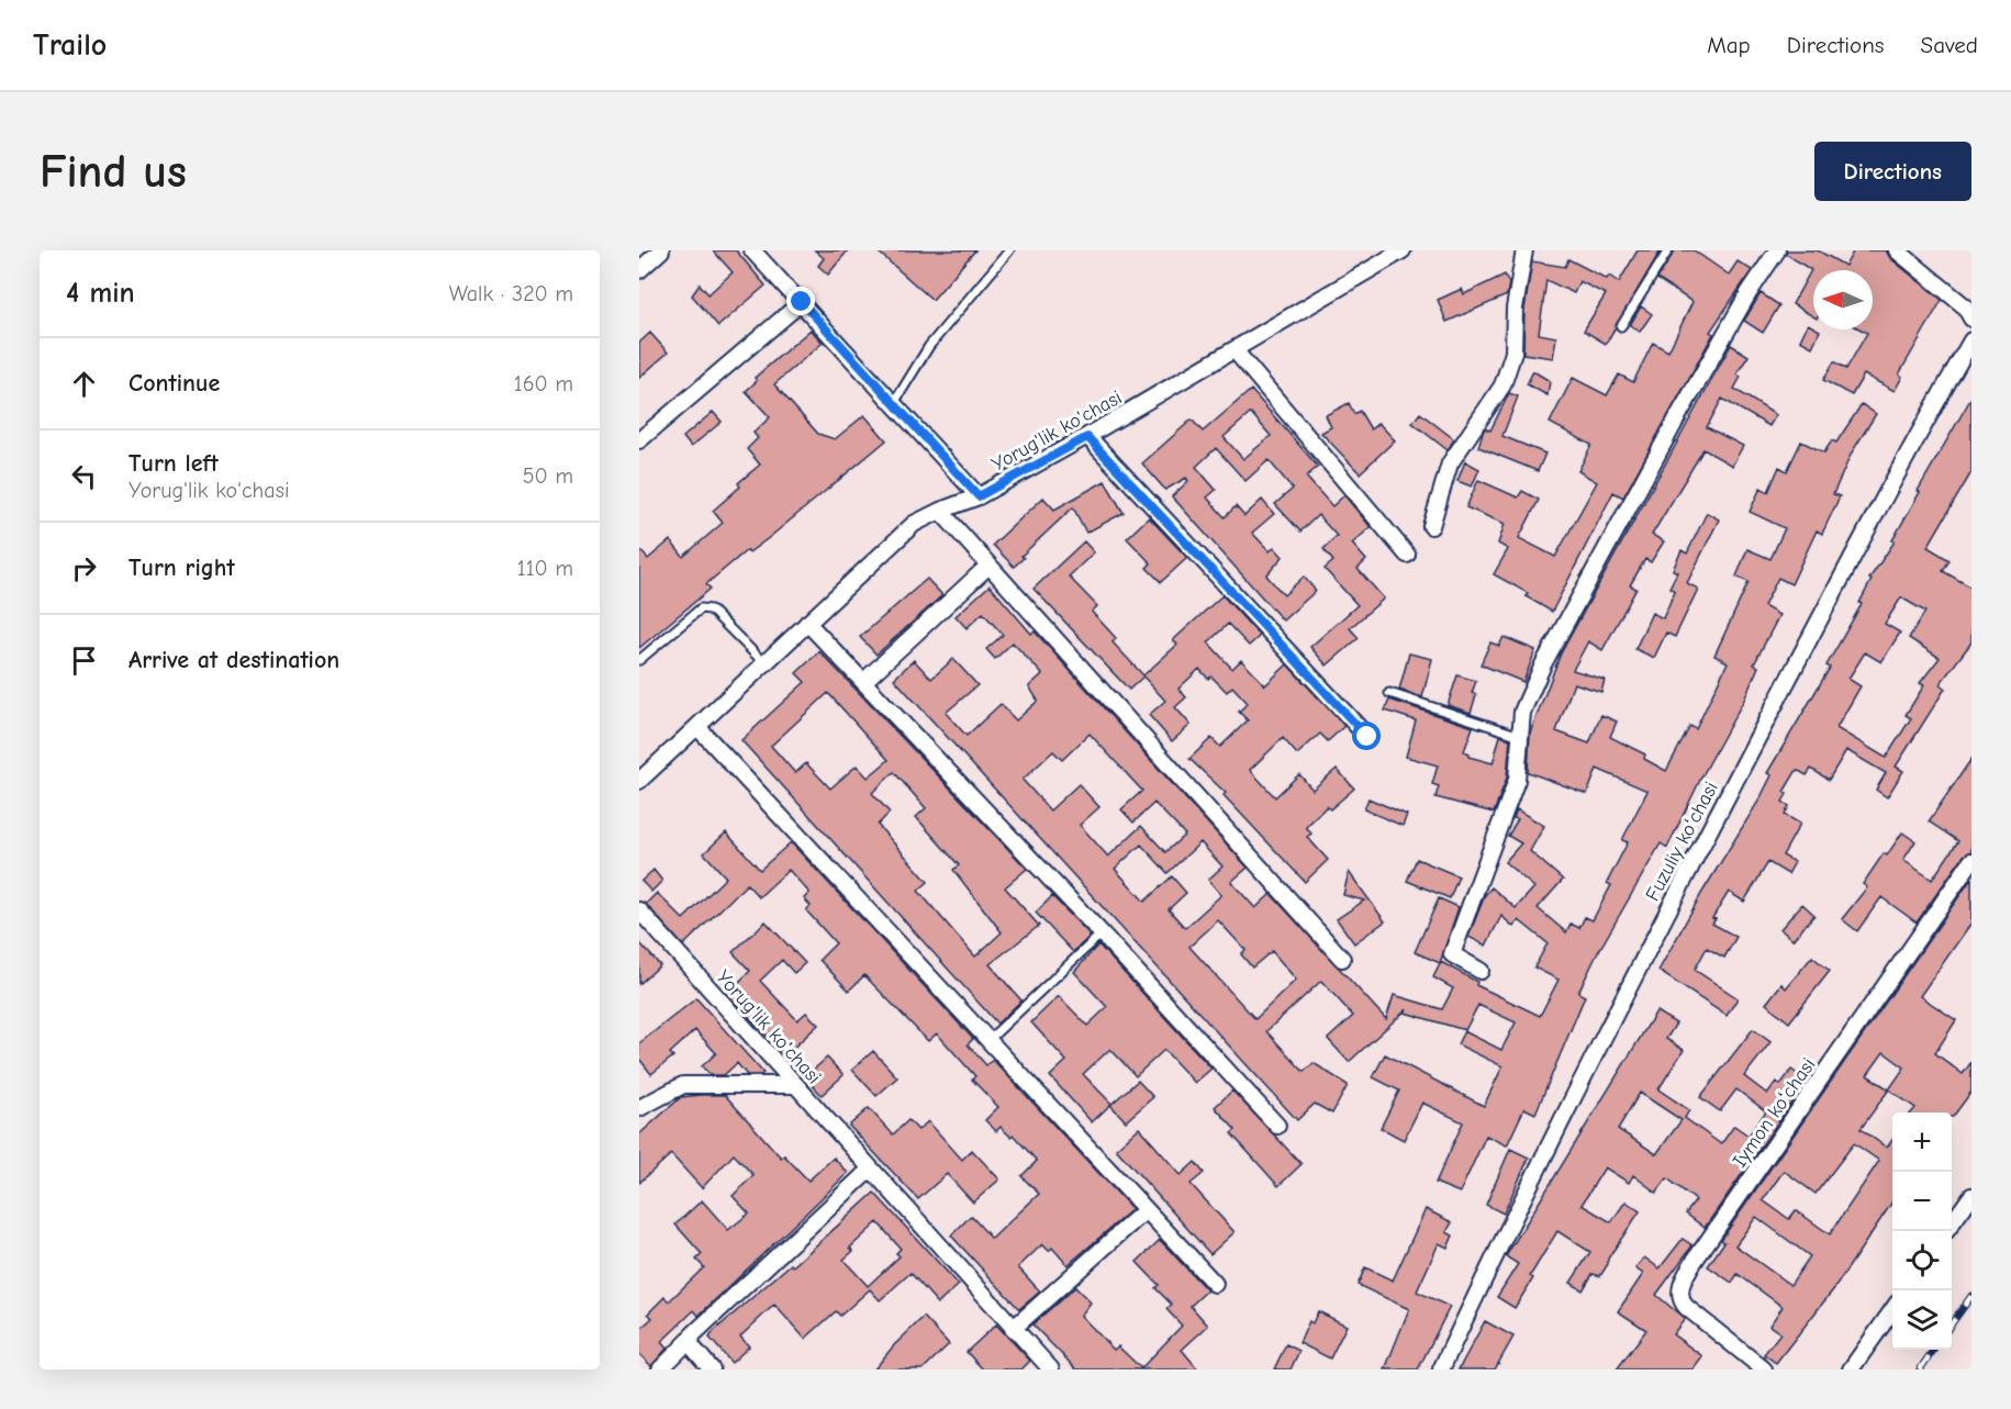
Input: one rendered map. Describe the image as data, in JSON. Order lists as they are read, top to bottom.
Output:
{
  "streets": {
    "street": ["Yorug'lik ko'chasi", "Fuzuliy koʻchasi", "Iymon koʻchasi"]
  },
  "north": "left",
  "page": {
    "header": "Trailo",
    "nav": ["Map", "Directions", "Saved"],
    "buttons": "Directions",
    "title": "Find us",
    "heading": ["4 min", "Walk · 320 m"],
    "list": [
      ["Continue", "160 m"],
      ["Turn left", "Yorug'lik ko'chasi", "50 m"],
      ["Turn right", "110 m"],
      "Arrive at destination"
    ],
    "map_buttons": ["+", "−"]
  }
}
